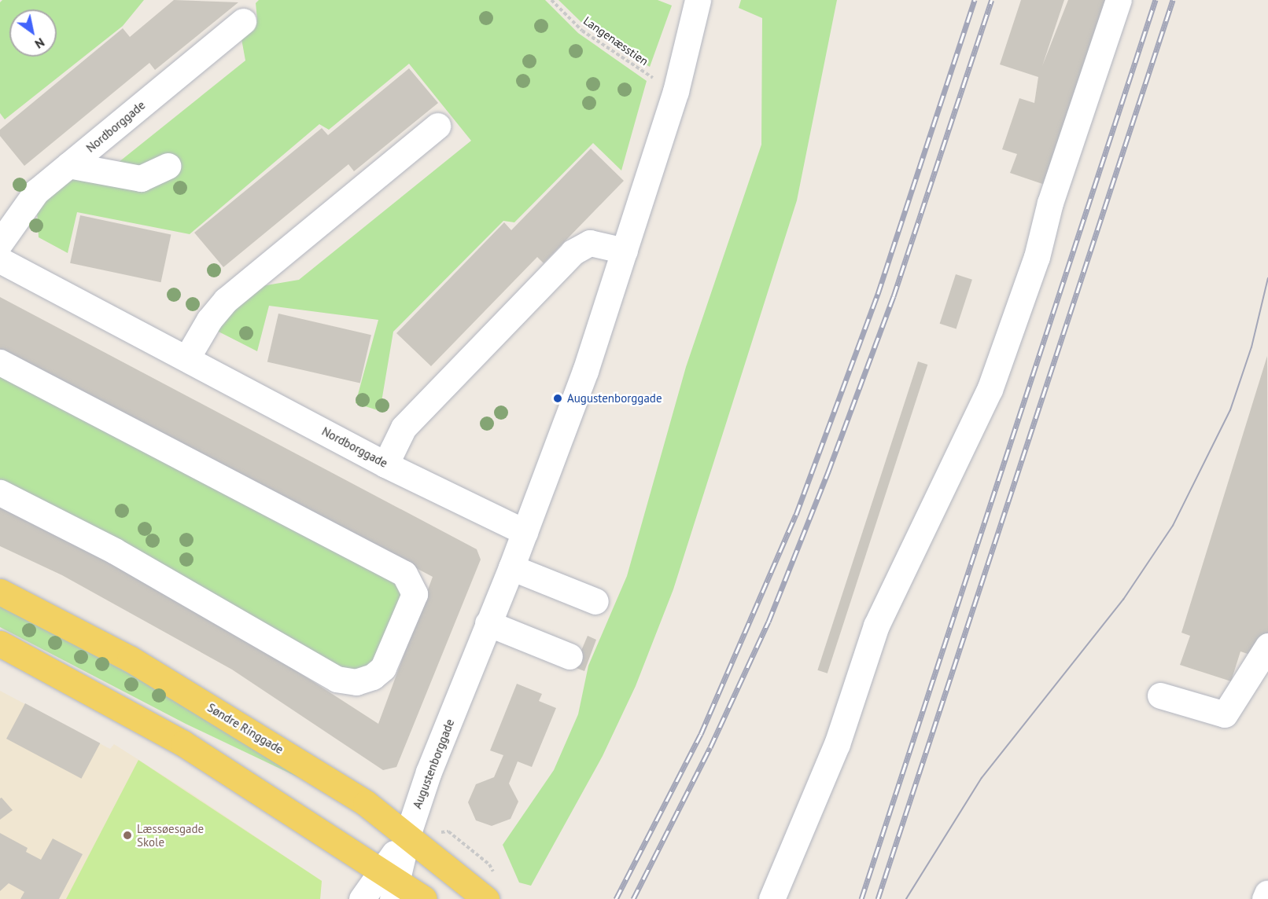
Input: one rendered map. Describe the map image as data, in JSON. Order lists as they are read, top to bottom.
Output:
{
  "streets": {
    "main road": ["Søndre Ringgade"],
    "street": ["Nordborggade", "Augustenborggade"],
    "path": ["Langenæsstien"]
  },
  "crossings": [
    ["Langenæsstien", "Augustenborggade"],
    ["Nordborggade", "Augustenborggade"],
    ["Søndre Ringgade", "Augustenborggade"]
  ],
  "places": ["Augustenborggade", "Læssøesgade Skole"],
  "north": "bottom right"
}
